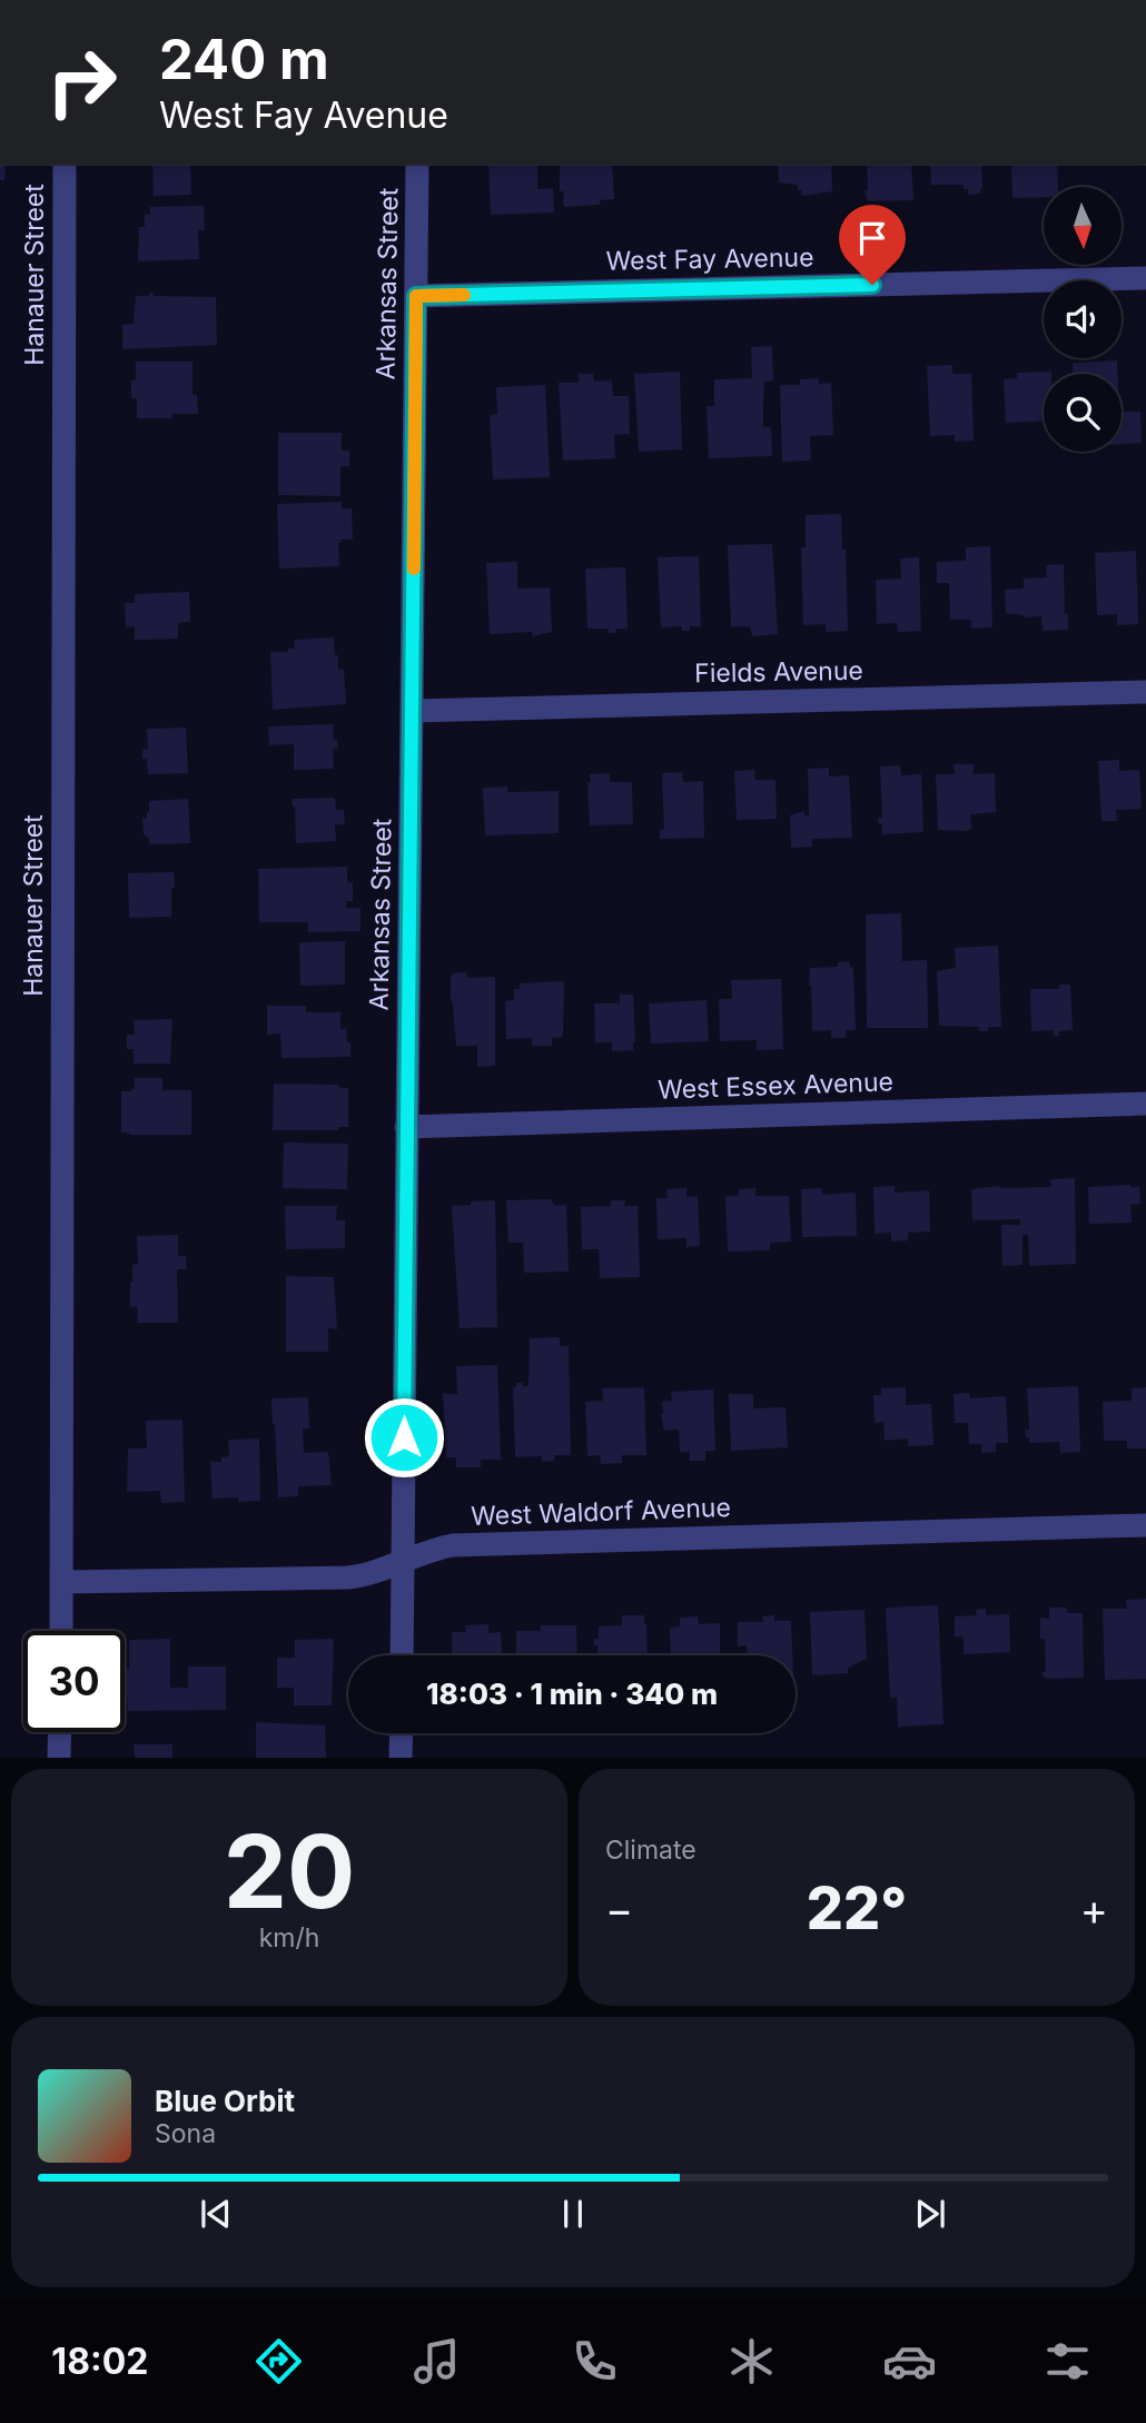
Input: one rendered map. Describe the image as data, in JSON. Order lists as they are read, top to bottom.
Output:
{
  "streets": {
    "street": [
      "West Fay Avenue",
      "Hanauer Street",
      "Arkansas Street",
      "Fields Avenue",
      "West Essex Avenue",
      "West Waldorf Avenue"
    ]
  },
  "crossings": [
    ["West Fay Avenue", "Arkansas Street"],
    ["Hanauer Street", "West Waldorf Avenue"],
    ["Arkansas Street", "Fields Avenue"],
    ["Arkansas Street", "West Essex Avenue"],
    ["Arkansas Street", "West Waldorf Avenue"]
  ],
  "north": "bottom",
  "page": {
    "turn": ["240 m", "West Fay Avenue"],
    "limit": "30",
    "trip": "18:03 · 1 min · 340 m",
    "tile": [
      ["20", "km/h"],
      "Climate"
    ],
    "heat": ["−", "22°", "+"],
    "song": ["Blue Orbit", "Sona"],
    "tabs": "18:02"
  }
}
